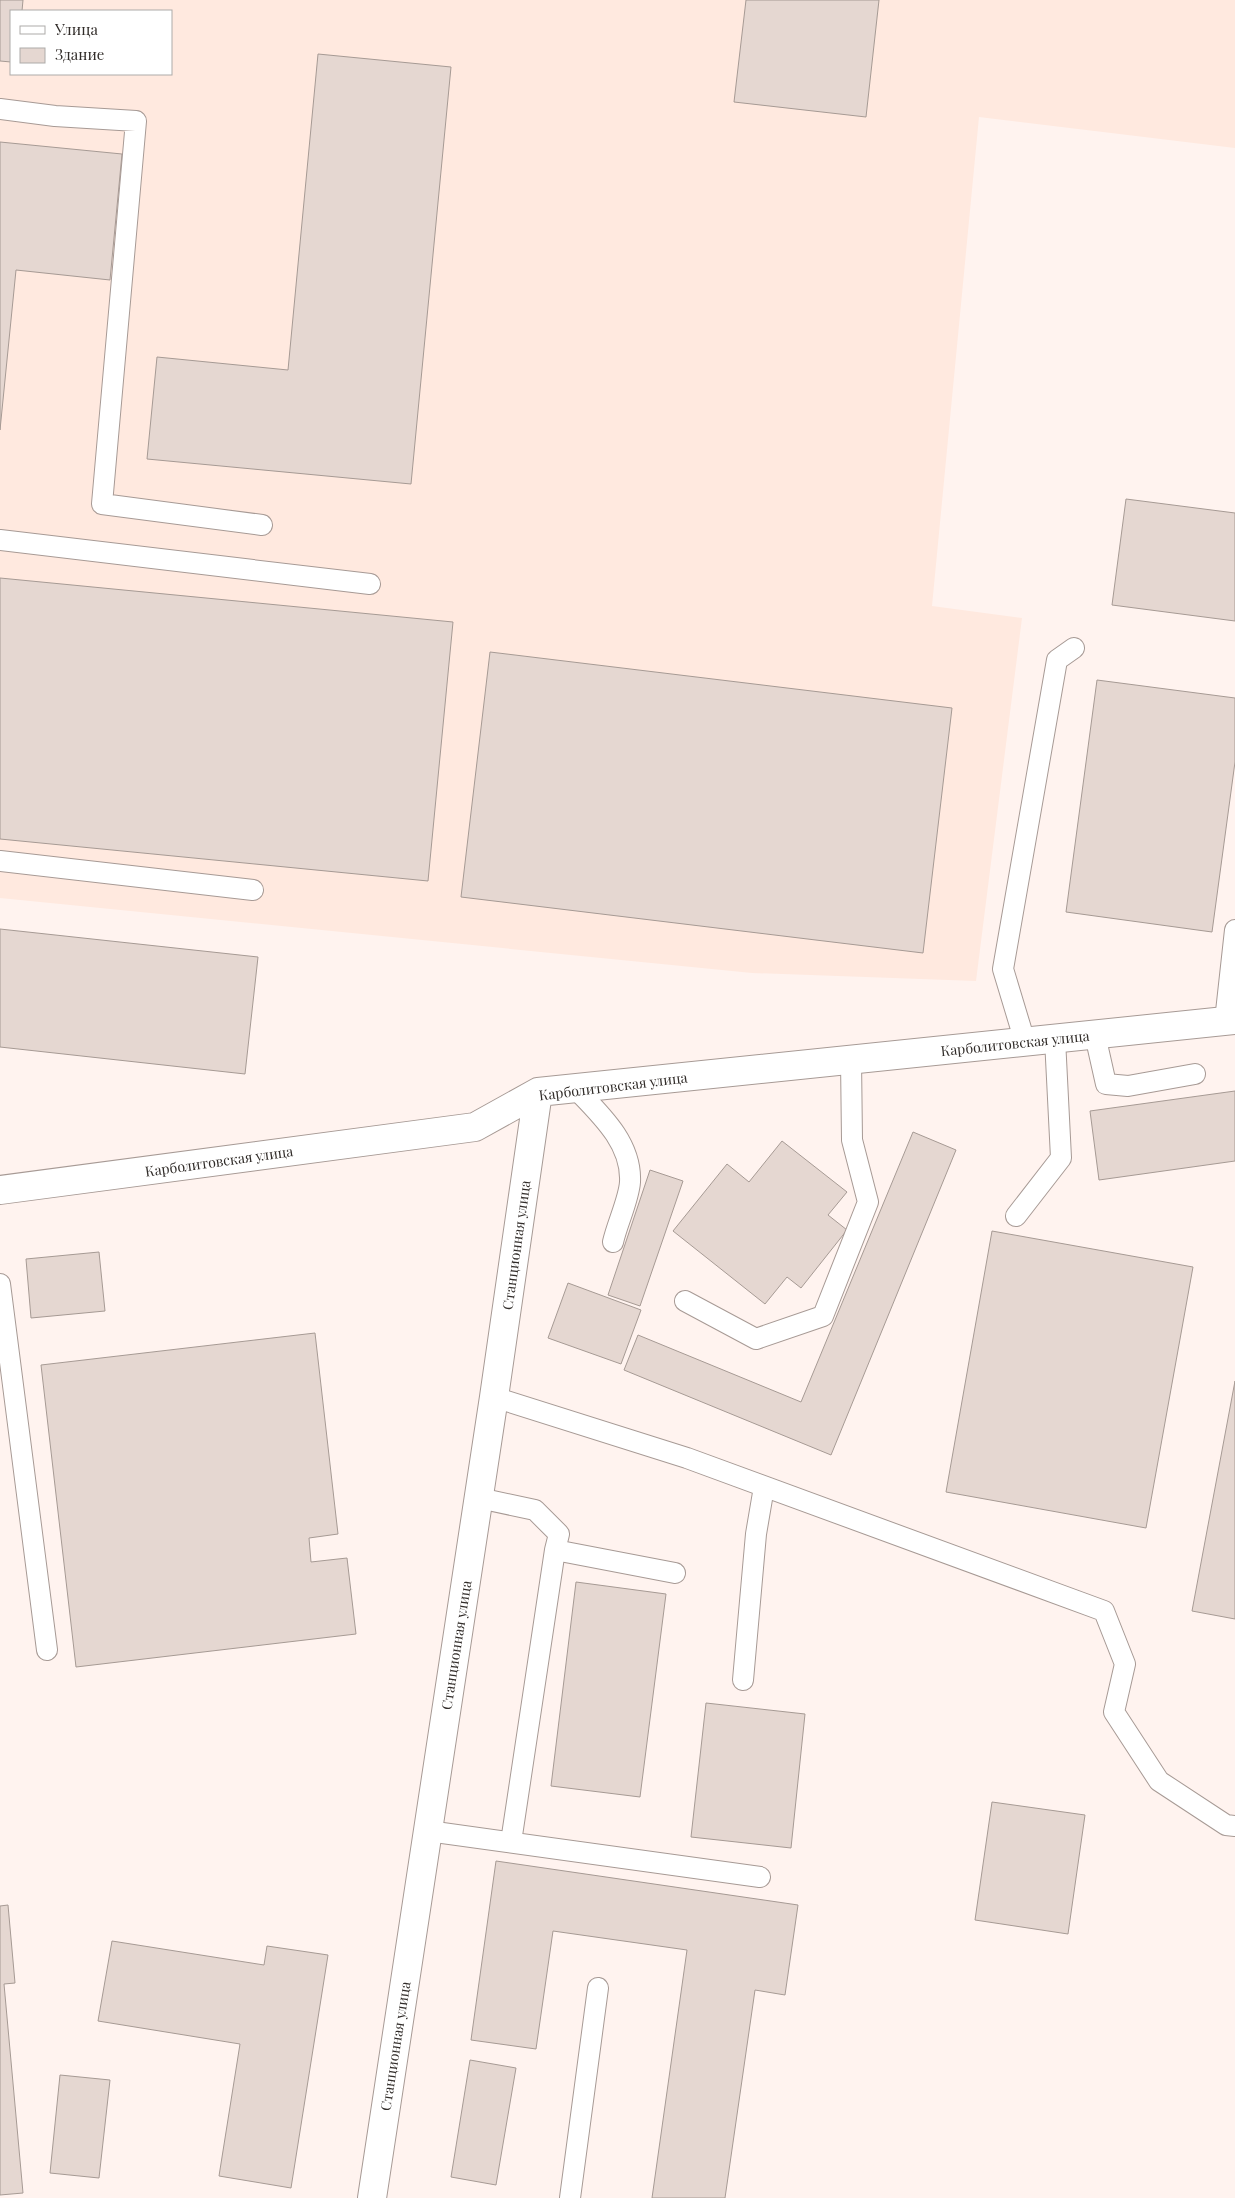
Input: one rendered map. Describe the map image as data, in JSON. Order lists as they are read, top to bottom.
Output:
{
  "streets": {
    "street": ["Карболитовская улица", "Станционная улица"]
  },
  "crossings": [
    ["Карболитовская улица", "Станционная улица"]
  ],
  "legend": ["Улица", "Здание"]
}
